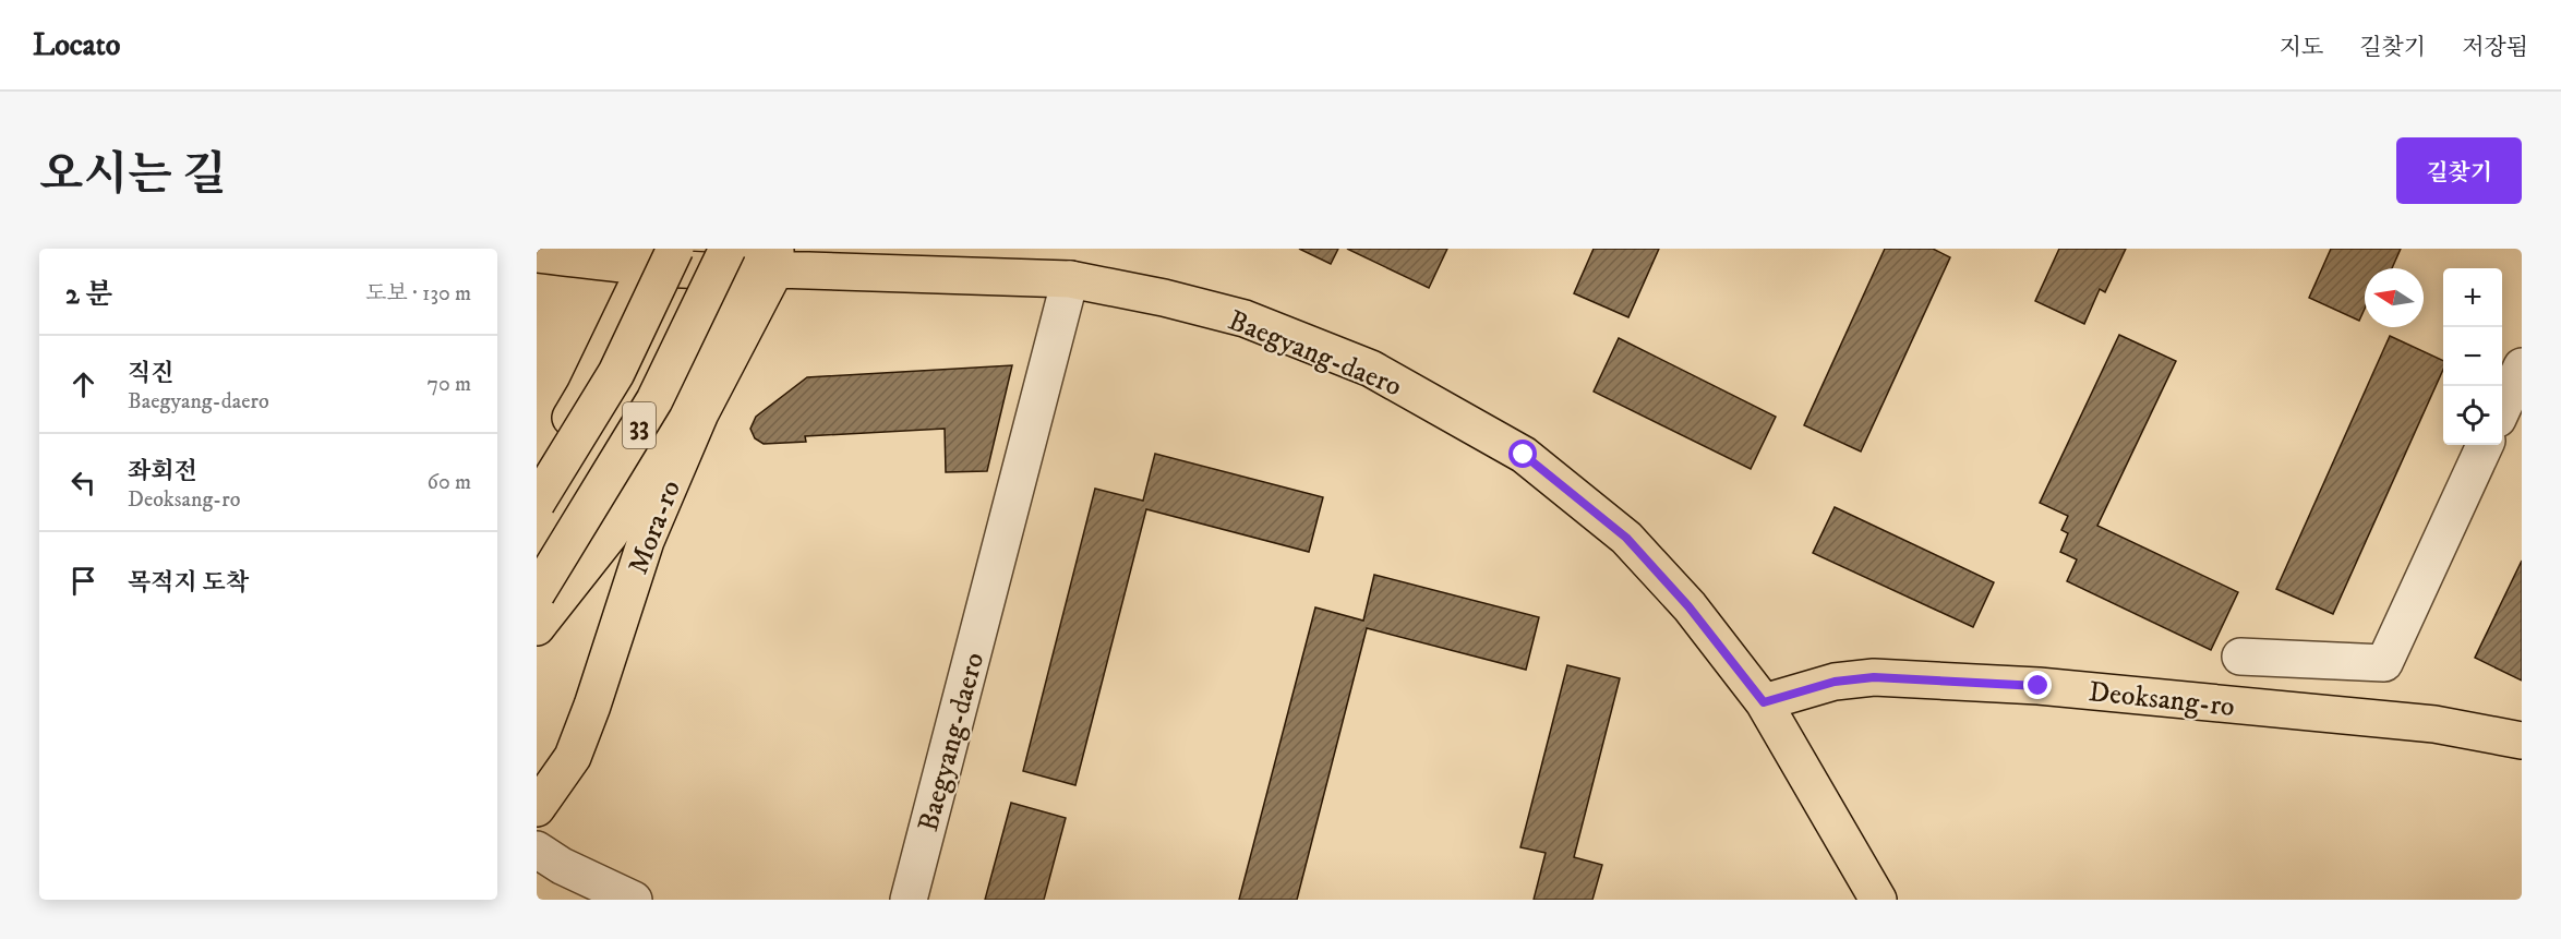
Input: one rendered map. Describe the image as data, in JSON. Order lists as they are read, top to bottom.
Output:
{
  "streets": {
    "main road": [
      "Baegyang-daero",
      "33",
      "Mora-ro",
      "Deoksang-ro"
    ]
  },
  "crossings": [
    ["Baegyang-daero", "33"],
    ["Baegyang-daero", "Mora-ro"],
    ["Baegyang-daero", "Deoksang-ro"]
  ],
  "north": "left",
  "page": {
    "header": "Locato",
    "nav": ["지도", "길찾기", "저장됨"],
    "title": "오시는 길",
    "buttons": "길찾기",
    "heading": ["2 분", "도보 · 130 m"],
    "map_buttons": ["+", "−"],
    "list": [
      ["직진", "Baegyang-daero", "70 m"],
      ["좌회전", "Deoksang-ro", "60 m"],
      "목적지 도착"
    ]
  }
}
